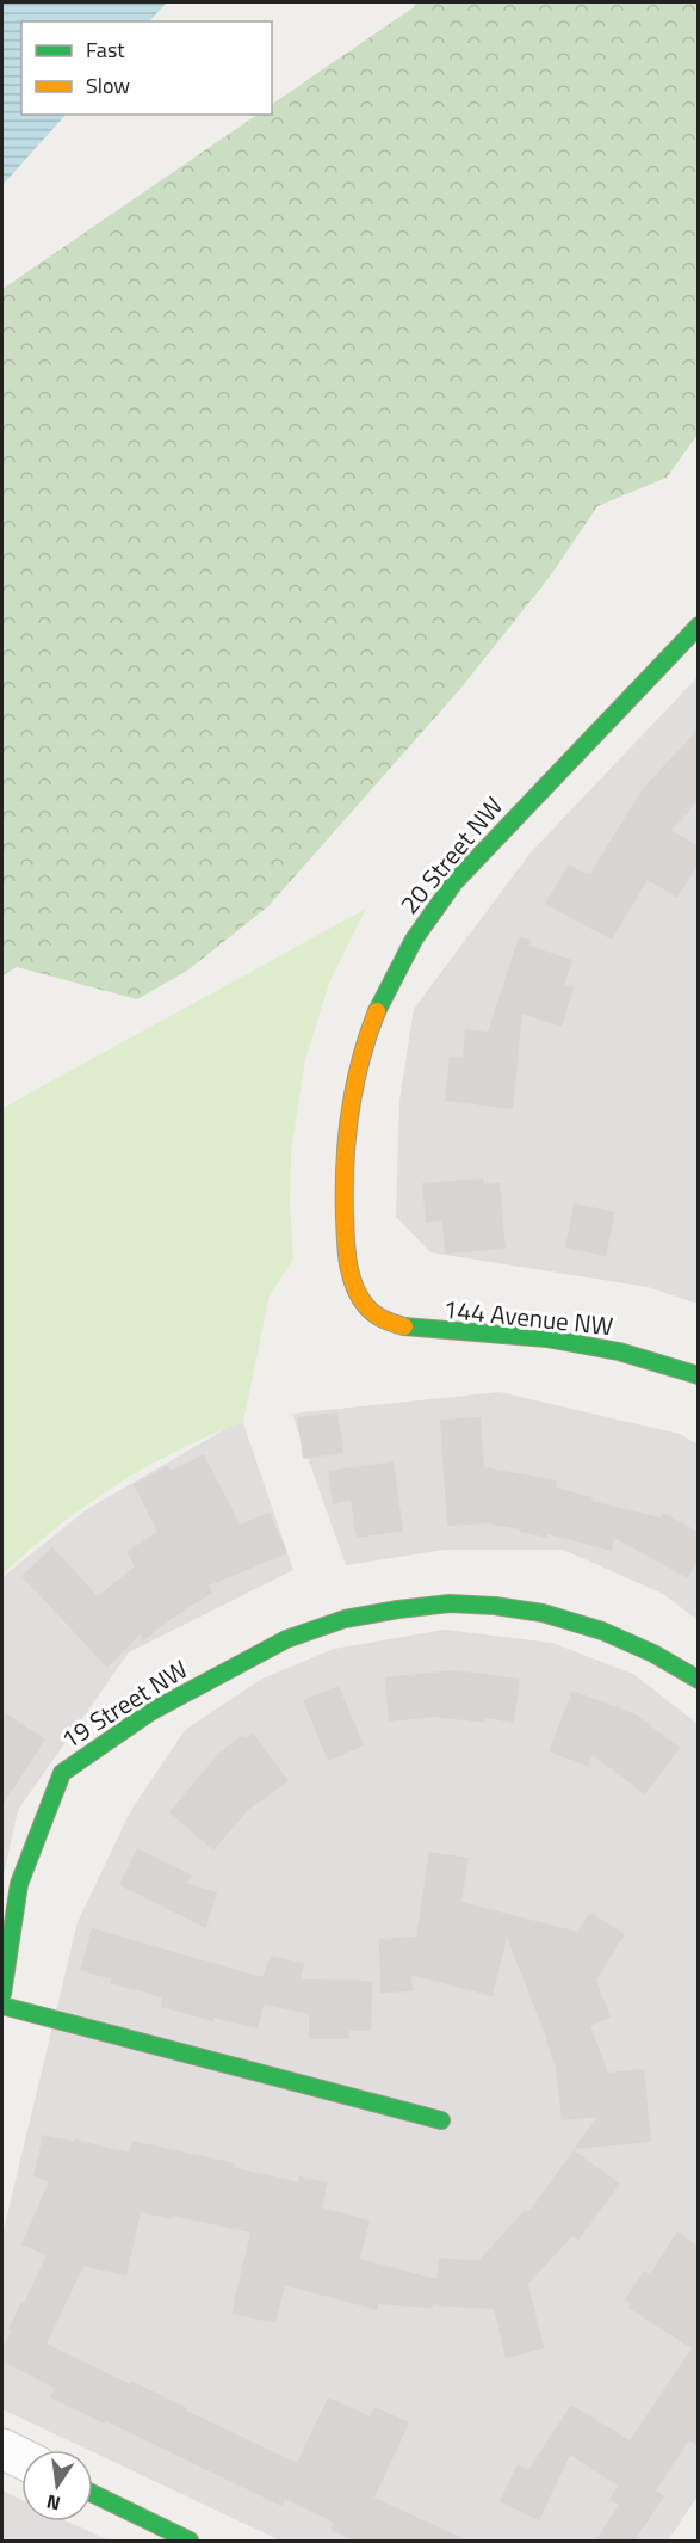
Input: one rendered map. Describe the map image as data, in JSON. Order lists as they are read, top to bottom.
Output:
{
  "streets": {
    "street": ["20 Street NW", "144 Avenue NW", "19 Street NW"]
  },
  "crossings": [
    ["20 Street NW", "144 Avenue NW"]
  ],
  "legend": ["Fast", "Slow"],
  "north": "bottom"
}
